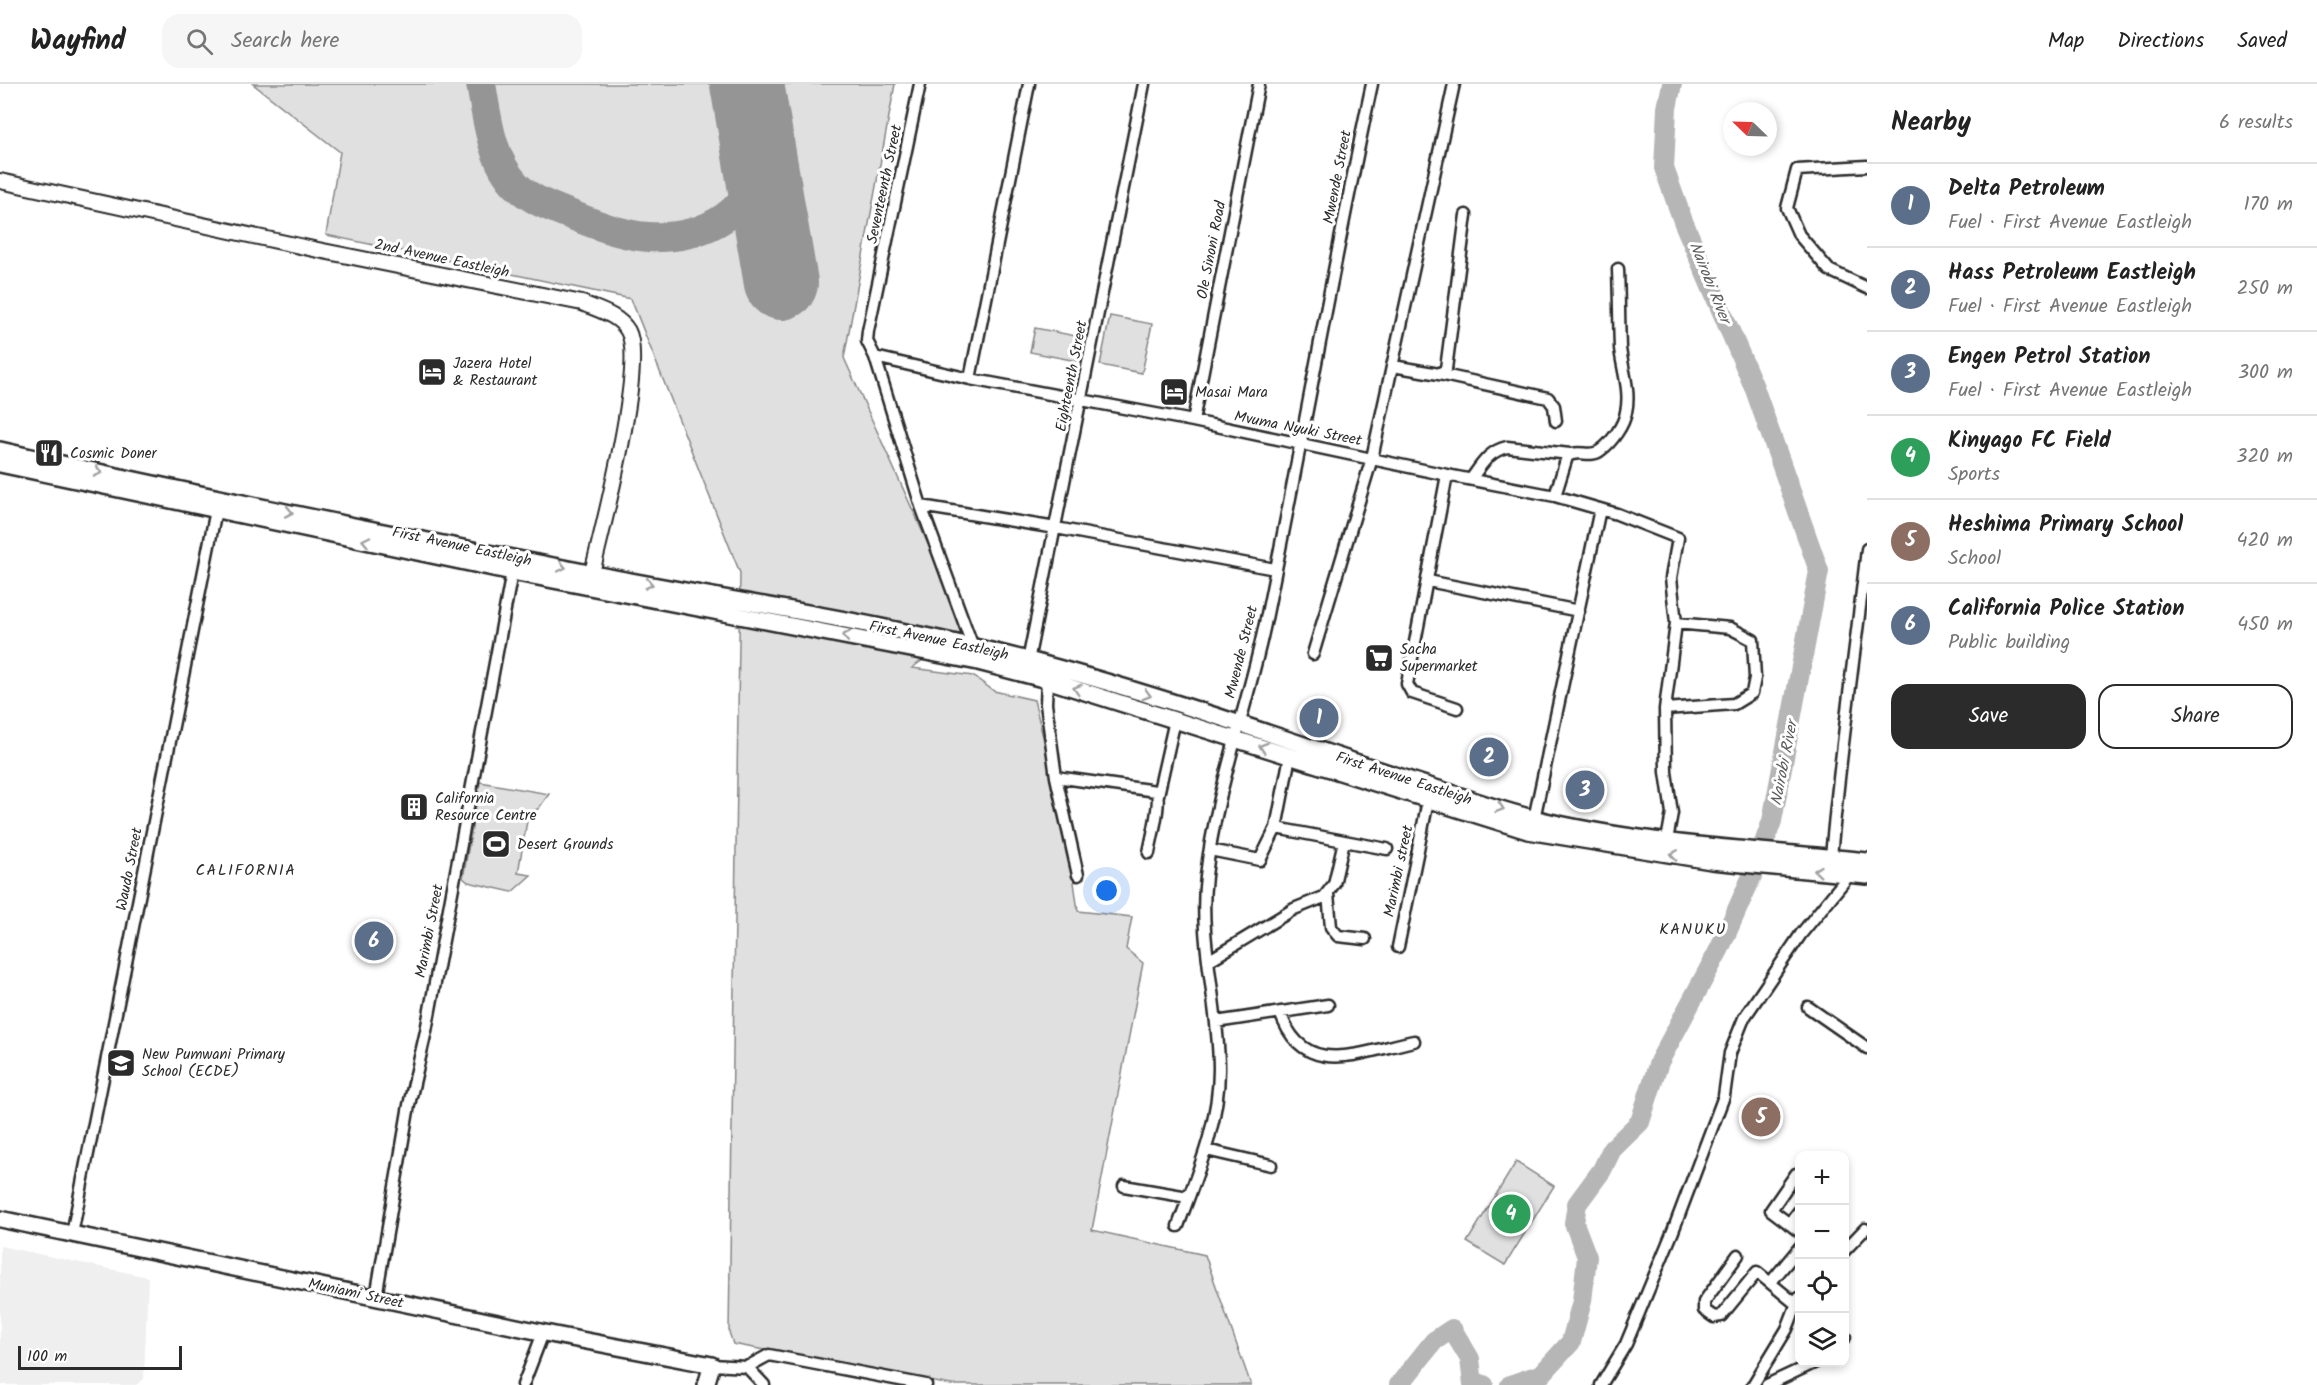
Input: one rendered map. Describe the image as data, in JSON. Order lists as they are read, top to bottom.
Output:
{
  "streets": {
    "main road": ["First Avenue Eastleigh", "Muniami Street"],
    "street": [
      "Mwende Street",
      "Seventeenth Street",
      "Ole Sinoni Road",
      "2nd Avenue Eastleigh",
      "Eighteenth Street",
      "Mvuma Nyuki Street",
      "Waudo Street",
      "Marimbi street",
      "Marimbi Street"
    ]
  },
  "crossings": [
    ["Mwende Street", "Mvuma Nyuki Street"],
    ["Mwende Street", "First Avenue Eastleigh"],
    ["Seventeenth Street", "Mvuma Nyuki Street"],
    ["Ole Sinoni Road", "Mvuma Nyuki Street"],
    ["2nd Avenue Eastleigh", "First Avenue Eastleigh"],
    ["Eighteenth Street", "Mvuma Nyuki Street"],
    ["Eighteenth Street", "First Avenue Eastleigh"],
    ["First Avenue Eastleigh", "Waudo Street"],
    ["First Avenue Eastleigh", "Marimbi street"],
    ["First Avenue Eastleigh", "Marimbi Street"],
    ["Waudo Street", "Muniami Street"],
    ["Marimbi Street", "Muniami Street"]
  ],
  "districts": ["CALIFORNIA", "KANUKU"],
  "water": ["Nairobi River"],
  "places": {
    "hotel": ["Jazera Hotel & Restaurant", "Masai Mara"],
    "restaurant": ["Cosmic Doner"],
    "supermarket": ["Sacha Supermarket"],
    "building": ["California Resource Centre"],
    "sports": ["Desert Grounds"],
    "school or university": ["New Pumwani Primary School (ECDE)"]
  },
  "scale_bar": "100 m",
  "north": "top left",
  "page": {
    "header": "Wayfind",
    "search": "Search here",
    "nav": ["Map", "Directions", "Saved"],
    "heading": ["Nearby", "6 results"],
    "list": [
      {
        "mark": "1",
        "name": "Delta Petroleum",
        "note": "Fuel · First Avenue Eastleigh",
        "value": "170 m"
      },
      {
        "mark": "2",
        "name": "Hass Petroleum Eastleigh",
        "note": "Fuel · First Avenue Eastleigh",
        "value": "250 m"
      },
      {
        "mark": "3",
        "name": "Engen Petrol Station",
        "note": "Fuel · First Avenue Eastleigh",
        "value": "300 m"
      },
      {
        "mark": "4",
        "name": "Kinyago FC Field",
        "note": "Sports",
        "value": "320 m"
      },
      {
        "mark": "5",
        "name": "Heshima Primary School",
        "note": "School",
        "value": "420 m"
      },
      {
        "mark": "6",
        "name": "California Police Station",
        "note": "Public building",
        "value": "450 m"
      }
    ],
    "buttons": ["Save", "Share"],
    "pins": [
      "1",
      "2",
      "3",
      "6",
      "5",
      "4"
    ],
    "map_buttons": ["+", "−"],
    "scale": "100 m"
  }
}
